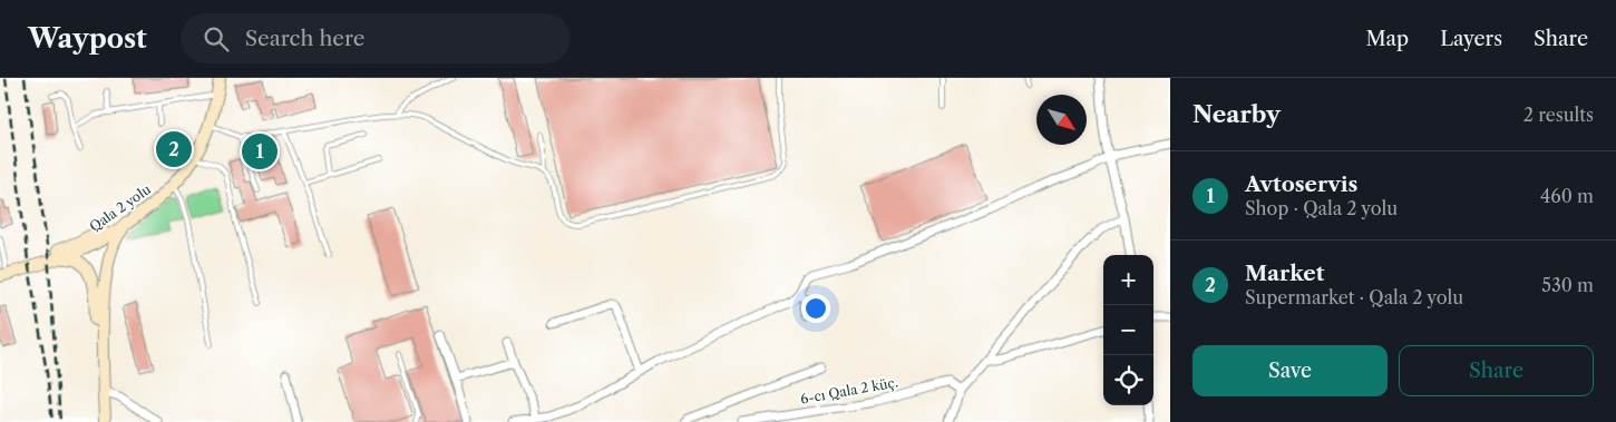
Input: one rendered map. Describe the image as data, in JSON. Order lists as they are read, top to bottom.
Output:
{
  "streets": {
    "main road": ["Qala 2 yolu"],
    "street": ["6-cı Qala 2 küç."]
  },
  "north": "bottom right",
  "page": {
    "header": "Waypost",
    "search": "Search here",
    "nav": ["Map", "Layers", "Share"],
    "heading": ["Nearby", "2 results"],
    "pins": ["2", "1"],
    "list": [
      {
        "mark": "1",
        "name": "Avtoservis",
        "note": "Shop · Qala 2 yolu",
        "value": "460 m"
      },
      {
        "mark": "2",
        "name": "Market",
        "note": "Supermarket · Qala 2 yolu",
        "value": "530 m"
      }
    ],
    "map_buttons": ["+", "−"],
    "buttons": ["Save", "Share"]
  }
}
